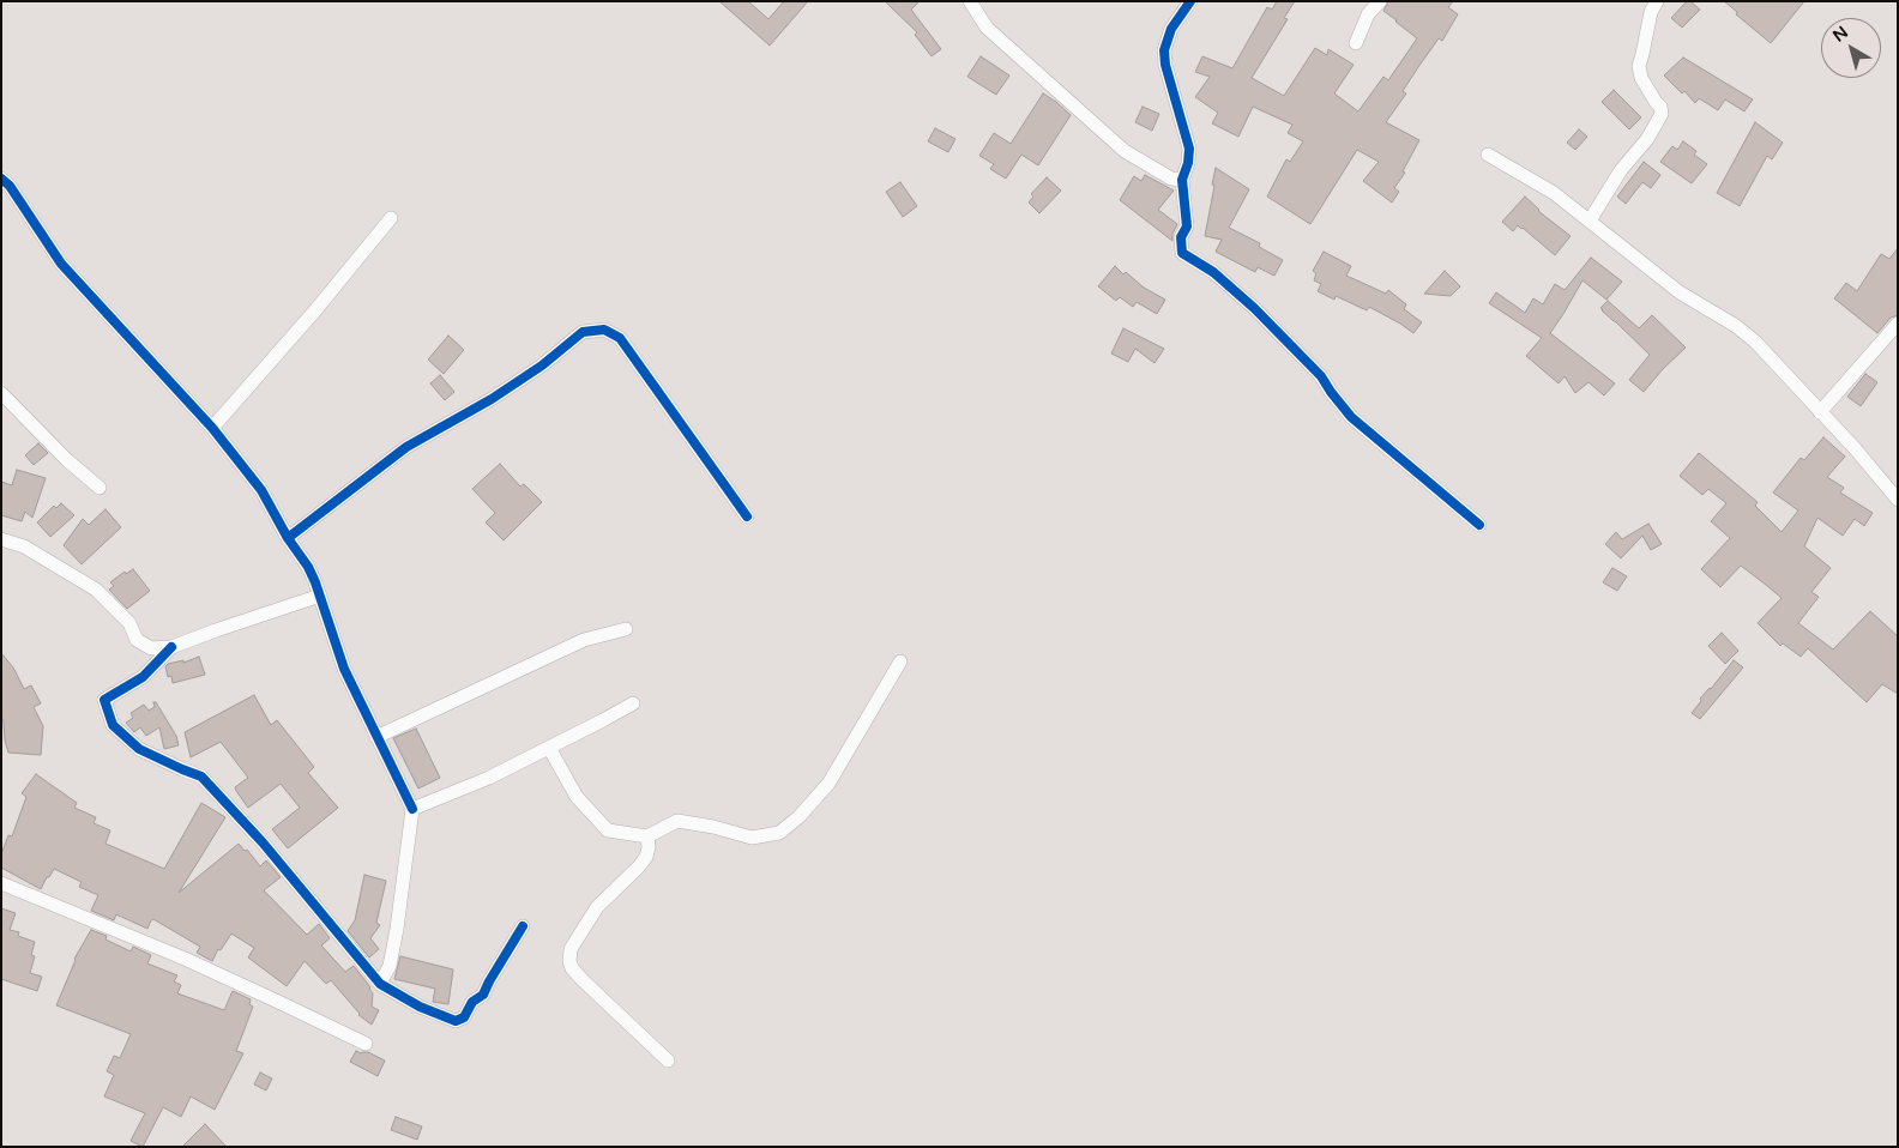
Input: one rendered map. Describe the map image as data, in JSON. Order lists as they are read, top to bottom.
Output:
{
  "north": "top left"
}
